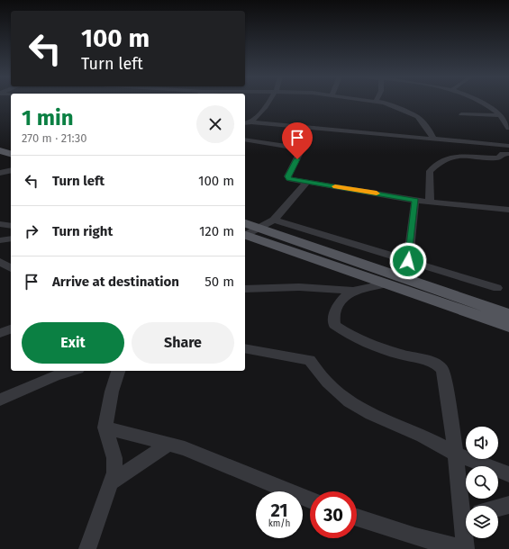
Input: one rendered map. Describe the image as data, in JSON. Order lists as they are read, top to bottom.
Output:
{
  "page": {
    "turn": ["100 m", "Turn left"],
    "heading": ["1 min", "270 m · 21:30"],
    "list": [
      {
        "name": "Turn left",
        "value": "100 m"
      },
      {
        "name": "Turn right",
        "value": "120 m"
      },
      {
        "name": "Arrive at destination",
        "value": "50 m"
      }
    ],
    "buttons": ["Exit", "Share"],
    "speed": "21 km/h",
    "limit": "30"
  }
}
